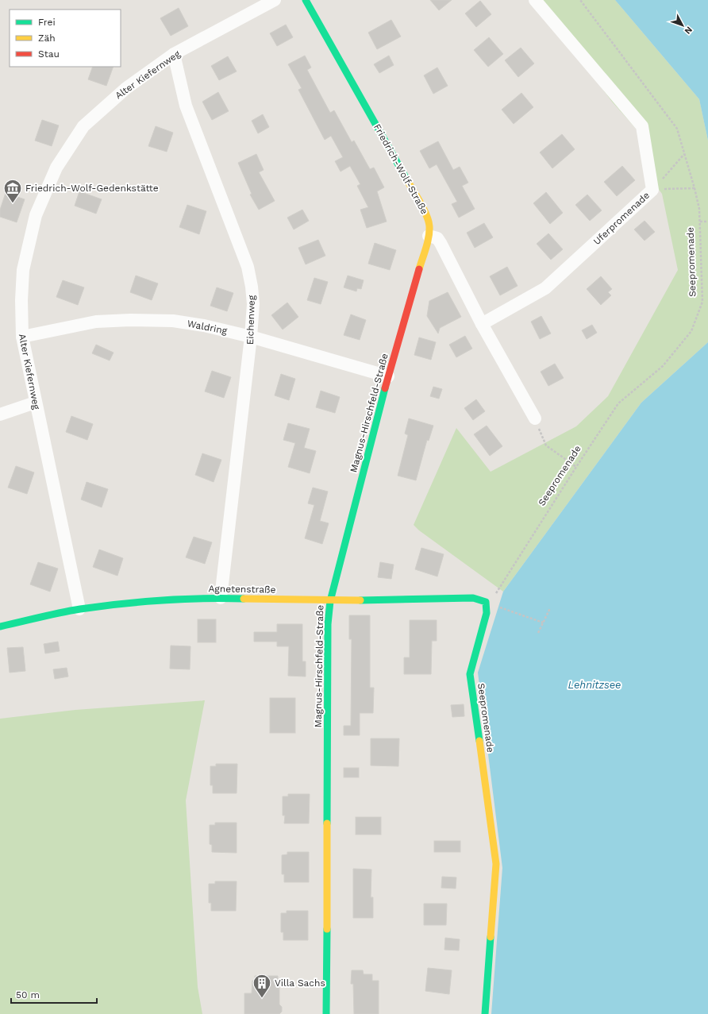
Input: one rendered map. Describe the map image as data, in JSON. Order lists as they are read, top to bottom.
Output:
{
  "streets": {
    "street": [
      "Alter Kiefernweg",
      "Friedrich-Wolf-Straße",
      "Uferpromenade",
      "Seepromenade",
      "Eichenweg",
      "Waldring",
      "Magnus-Hirschfeld-Straße",
      "Agnetenstraße"
    ]
  },
  "crossings": [
    ["Alter Kiefernweg", "Eichenweg"],
    ["Alter Kiefernweg", "Waldring"],
    ["Alter Kiefernweg", "Agnetenstraße"],
    ["Friedrich-Wolf-Straße", "Magnus-Hirschfeld-Straße"],
    ["Seepromenade", "Agnetenstraße"],
    ["Eichenweg", "Waldring"],
    ["Eichenweg", "Agnetenstraße"],
    ["Waldring", "Magnus-Hirschfeld-Straße"],
    ["Magnus-Hirschfeld-Straße", "Agnetenstraße"]
  ],
  "water": ["Lehnitzsee"],
  "places": {
    "museum": ["Friedrich-Wolf-Gedenkstätte"],
    "building": ["Villa Sachs"]
  },
  "legend": ["Frei", "Zäh", "Stau"],
  "scale_bar": "50 m",
  "north": "bottom right"
}
